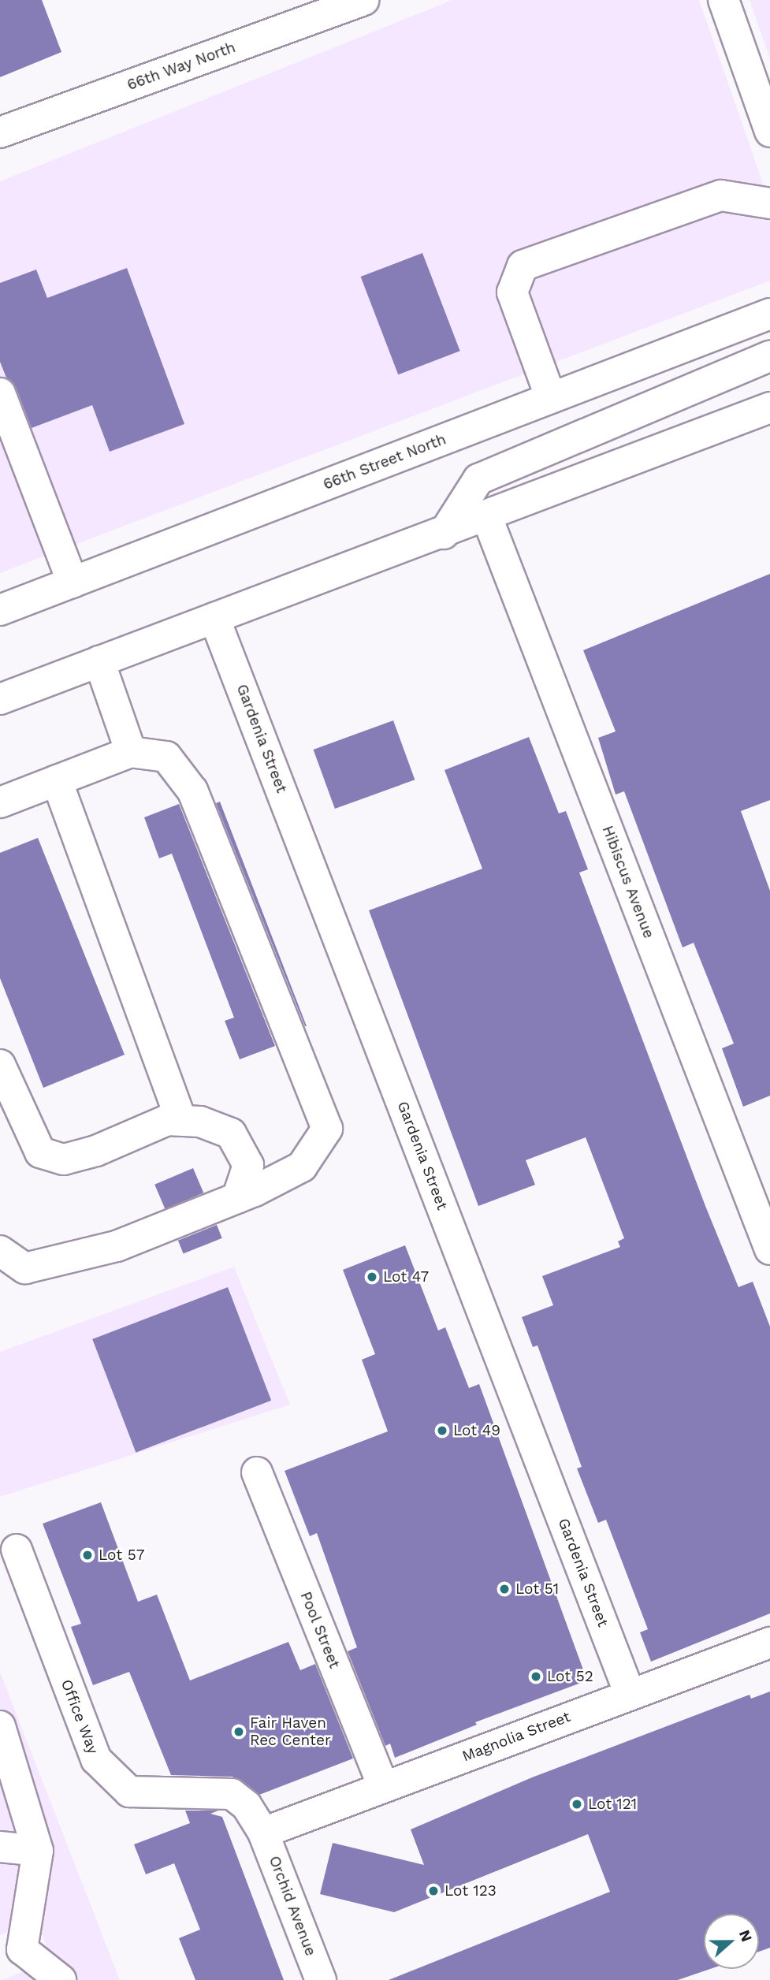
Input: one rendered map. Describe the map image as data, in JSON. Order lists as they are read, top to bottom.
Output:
{
  "streets": {
    "street": [
      "66th Way North",
      "66th Street North",
      "Gardenia Street",
      "Hibiscus Avenue",
      "Pool Street",
      "Office Way",
      "Magnolia Street",
      "Orchid Avenue"
    ]
  },
  "crossings": [
    ["Gardenia Street", "Magnolia Street"],
    ["Pool Street", "Magnolia Street"],
    ["Office Way", "Magnolia Street"],
    ["Office Way", "Orchid Avenue"],
    ["Magnolia Street", "Orchid Avenue"]
  ],
  "places": [
    "Lot 47",
    "Lot 49",
    "Lot 57",
    "Lot 51",
    "Lot 52",
    "Fair Haven Rec Center",
    "Lot 121",
    "Lot 123"
  ],
  "north": "right"
}
